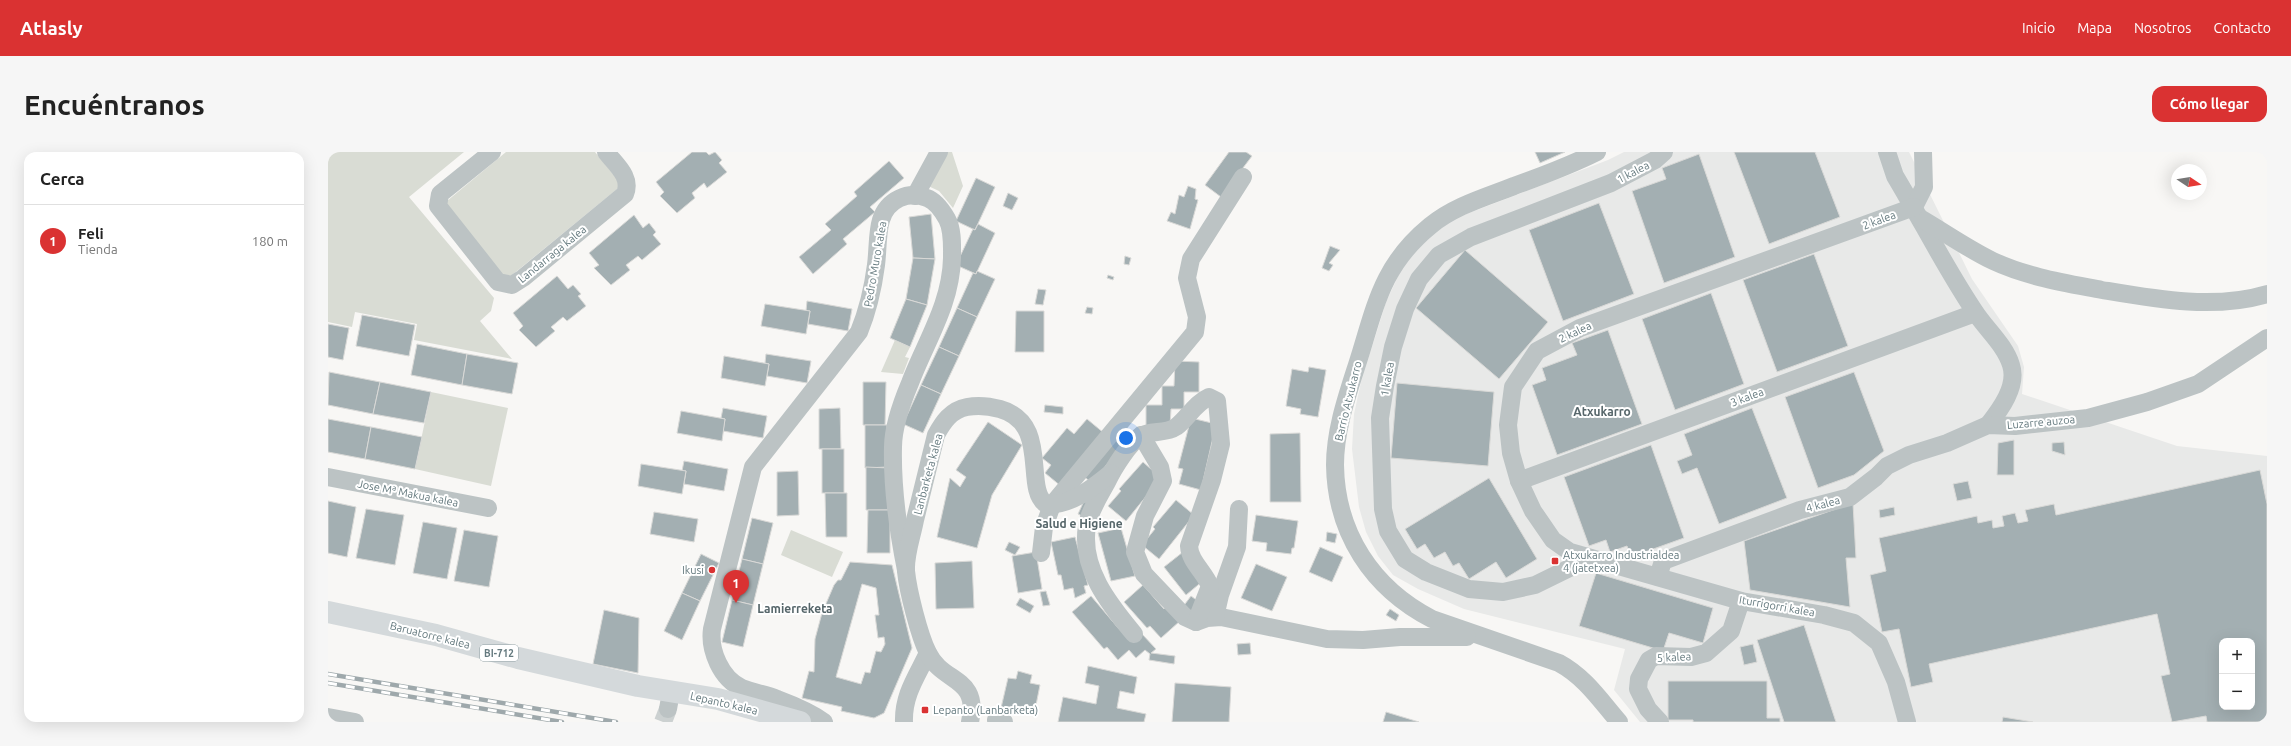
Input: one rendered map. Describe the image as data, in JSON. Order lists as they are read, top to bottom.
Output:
{
  "streets": {
    "main road": ["Baruatorre kalea", "BI-712", "Lepanto kalea"],
    "street": [
      "1 kalea",
      "2 kalea",
      "Landarraga kalea",
      "Pedro Muro kalea",
      "3 kalea",
      "Barrio Atxukarro",
      "Luzarre auzoa",
      "Lanbarketa kalea",
      "Jose Mª Makua kalea",
      "4 kalea",
      "Iturrigorri kalea",
      "5 kalea"
    ]
  },
  "crossings": [
    ["1 kalea", "2 kalea"],
    ["2 kalea", "3 kalea"],
    ["2 kalea", "Luzarre auzoa"],
    ["2 kalea", "4 kalea"],
    ["2 kalea", "Iturrigorri kalea"],
    ["Pedro Muro kalea", "Lanbarketa kalea"],
    ["3 kalea", "Luzarre auzoa"],
    ["Luzarre auzoa", "4 kalea"],
    ["4 kalea", "Iturrigorri kalea"],
    ["Iturrigorri kalea", "5 kalea"],
    ["Baruatorre kalea", "Lepanto kalea"]
  ],
  "districts": ["Atxukarro", "Salud e Higiene", "Lamierreketa"],
  "places": {
    "transit": ["Atxukarro Industrialdea 4 (jatetxea)", "Lepanto (Lanbarketa)"],
    "other": ["Ikusi"]
  },
  "north": "right",
  "page": {
    "header": "Atlasly",
    "nav": [
      "Inicio",
      "Mapa",
      "Nosotros",
      "Contacto"
    ],
    "buttons": "Cómo llegar",
    "title": "Encuéntranos",
    "heading": "Cerca",
    "list": [
      {
        "mark": "1",
        "name": "Feli",
        "note": "Tienda",
        "value": "180 m"
      }
    ],
    "pins": "1",
    "map_buttons": ["+", "−"]
  }
}
